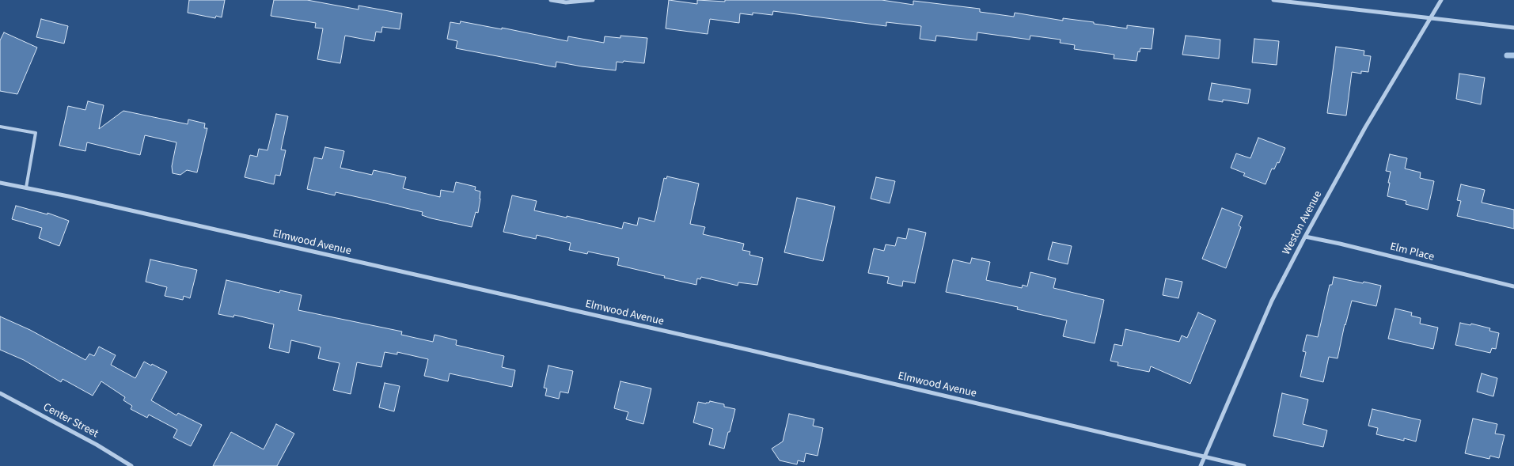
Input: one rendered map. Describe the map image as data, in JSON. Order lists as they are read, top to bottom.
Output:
{
  "streets": {
    "street": [
      "Weston Avenue",
      "Elmwood Avenue",
      "Elm Place",
      "Center Street"
    ]
  },
  "crossings": [
    ["Weston Avenue", "Elmwood Avenue"],
    ["Weston Avenue", "Elm Place"]
  ]
}
